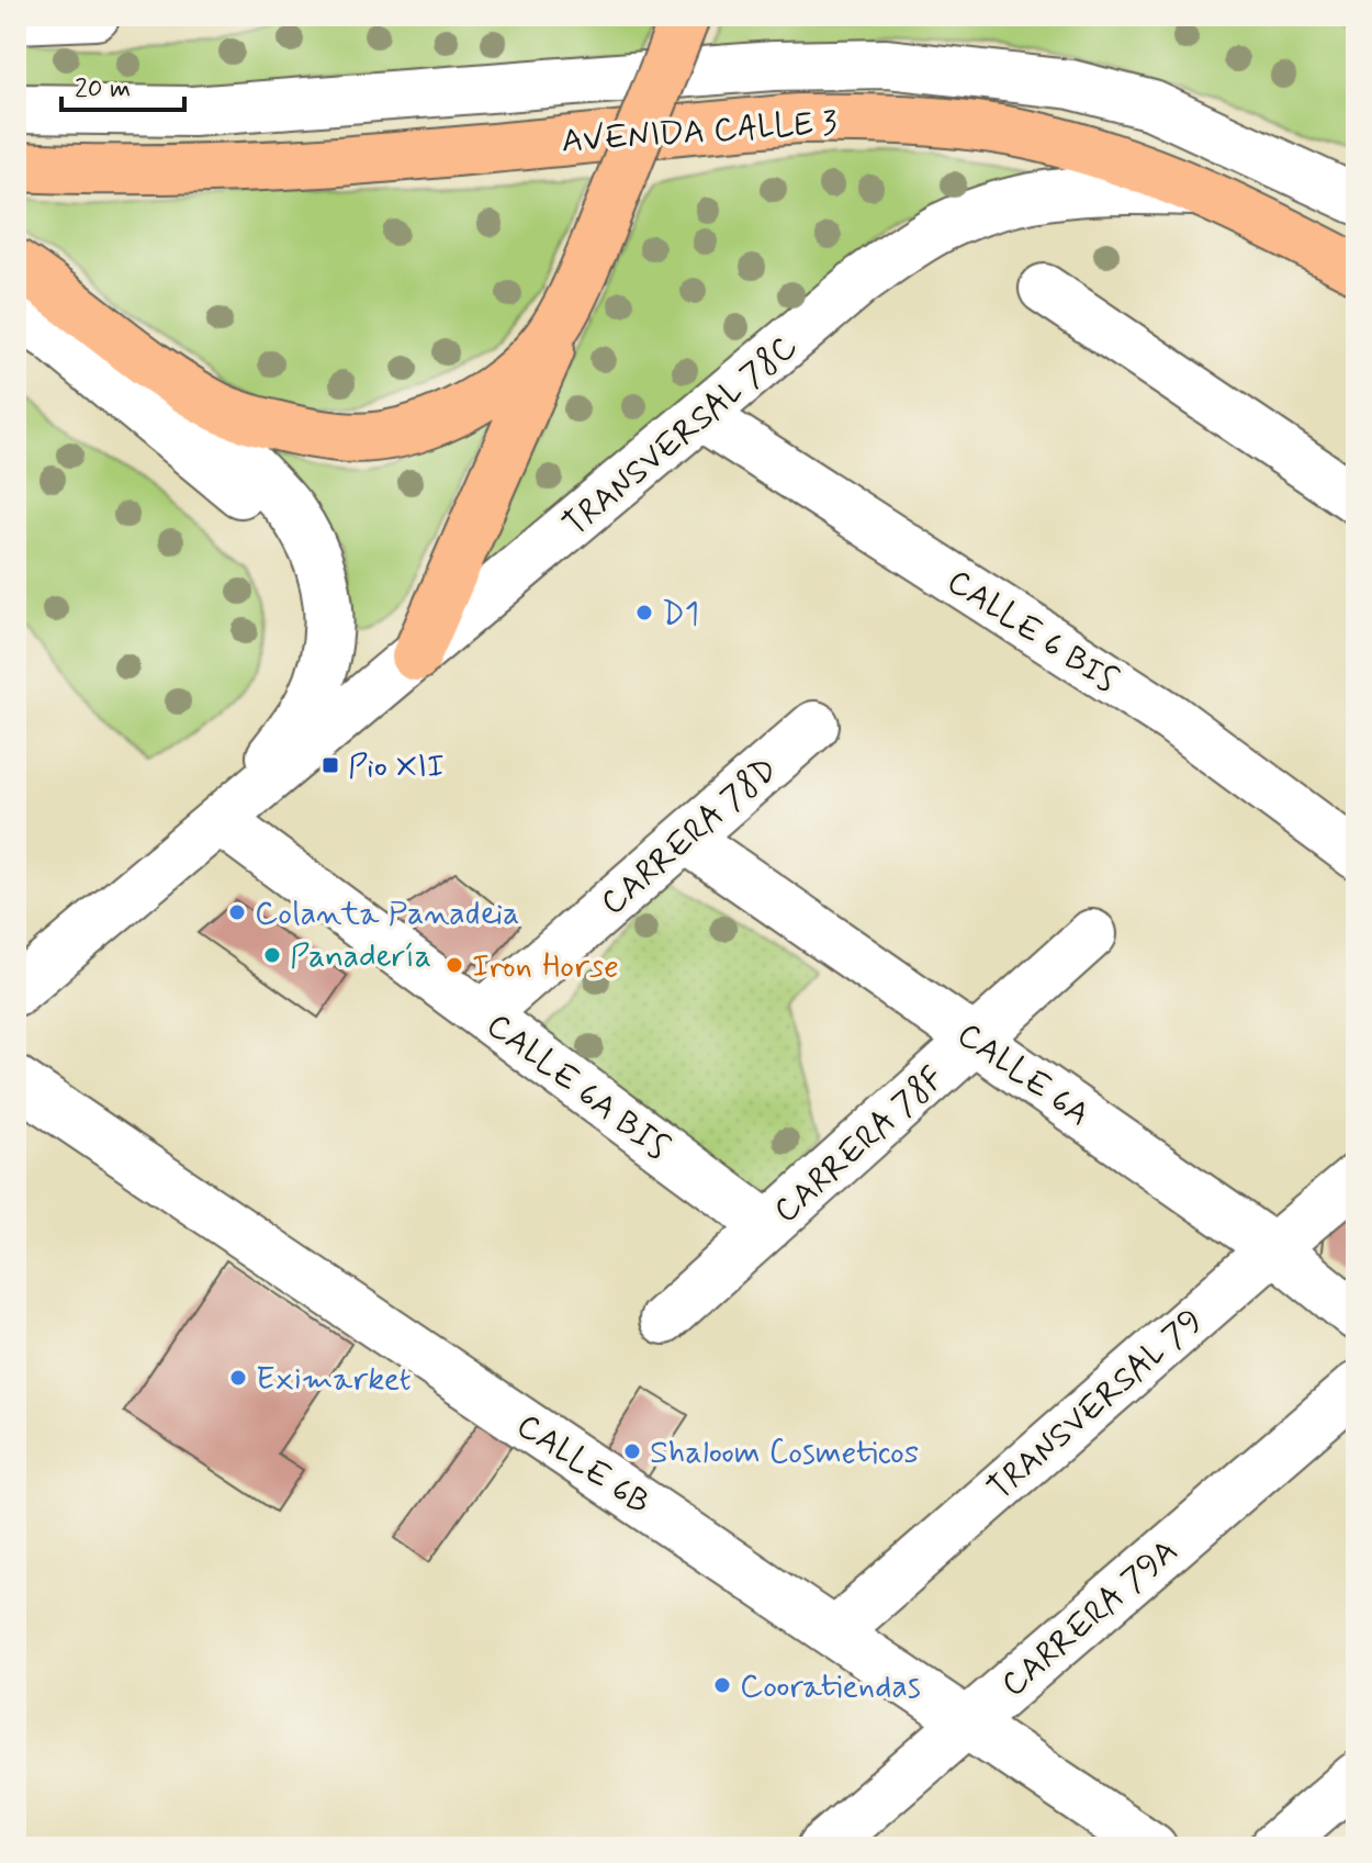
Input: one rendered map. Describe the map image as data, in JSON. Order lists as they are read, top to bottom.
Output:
{
  "streets": {
    "main road": ["AVENIDA CALLE 3"],
    "street": [
      "TRANSVERSAL 78C",
      "CALLE 6 BIS",
      "CARRERA 78D",
      "CALLE 6A",
      "CALLE 6A BIS",
      "CARRERA 78F",
      "TRANSVERSAL 79",
      "CALLE 6B",
      "CARRERA 79A"
    ]
  },
  "crossings": [
    ["AVENIDA CALLE 3", "TRANSVERSAL 78C"],
    ["TRANSVERSAL 78C", "CALLE 6 BIS"],
    ["TRANSVERSAL 78C", "CALLE 6A BIS"],
    ["CARRERA 78D", "CALLE 6A"],
    ["CARRERA 78D", "CALLE 6A BIS"],
    ["CALLE 6A", "CARRERA 78F"],
    ["CALLE 6A", "TRANSVERSAL 79"],
    ["CALLE 6A BIS", "CARRERA 78F"],
    ["TRANSVERSAL 79", "CALLE 6B"],
    ["CALLE 6B", "CARRERA 79A"]
  ],
  "places": {
    "other": [
      "D1",
      "Colanta Panadeia",
      "Panadería",
      "Iron Horse",
      "Eximarket",
      "Shaloom Cosmeticos",
      "Cooratiendas"
    ],
    "transit": ["Pio XII"]
  },
  "scale_bar": "20 m"
}
